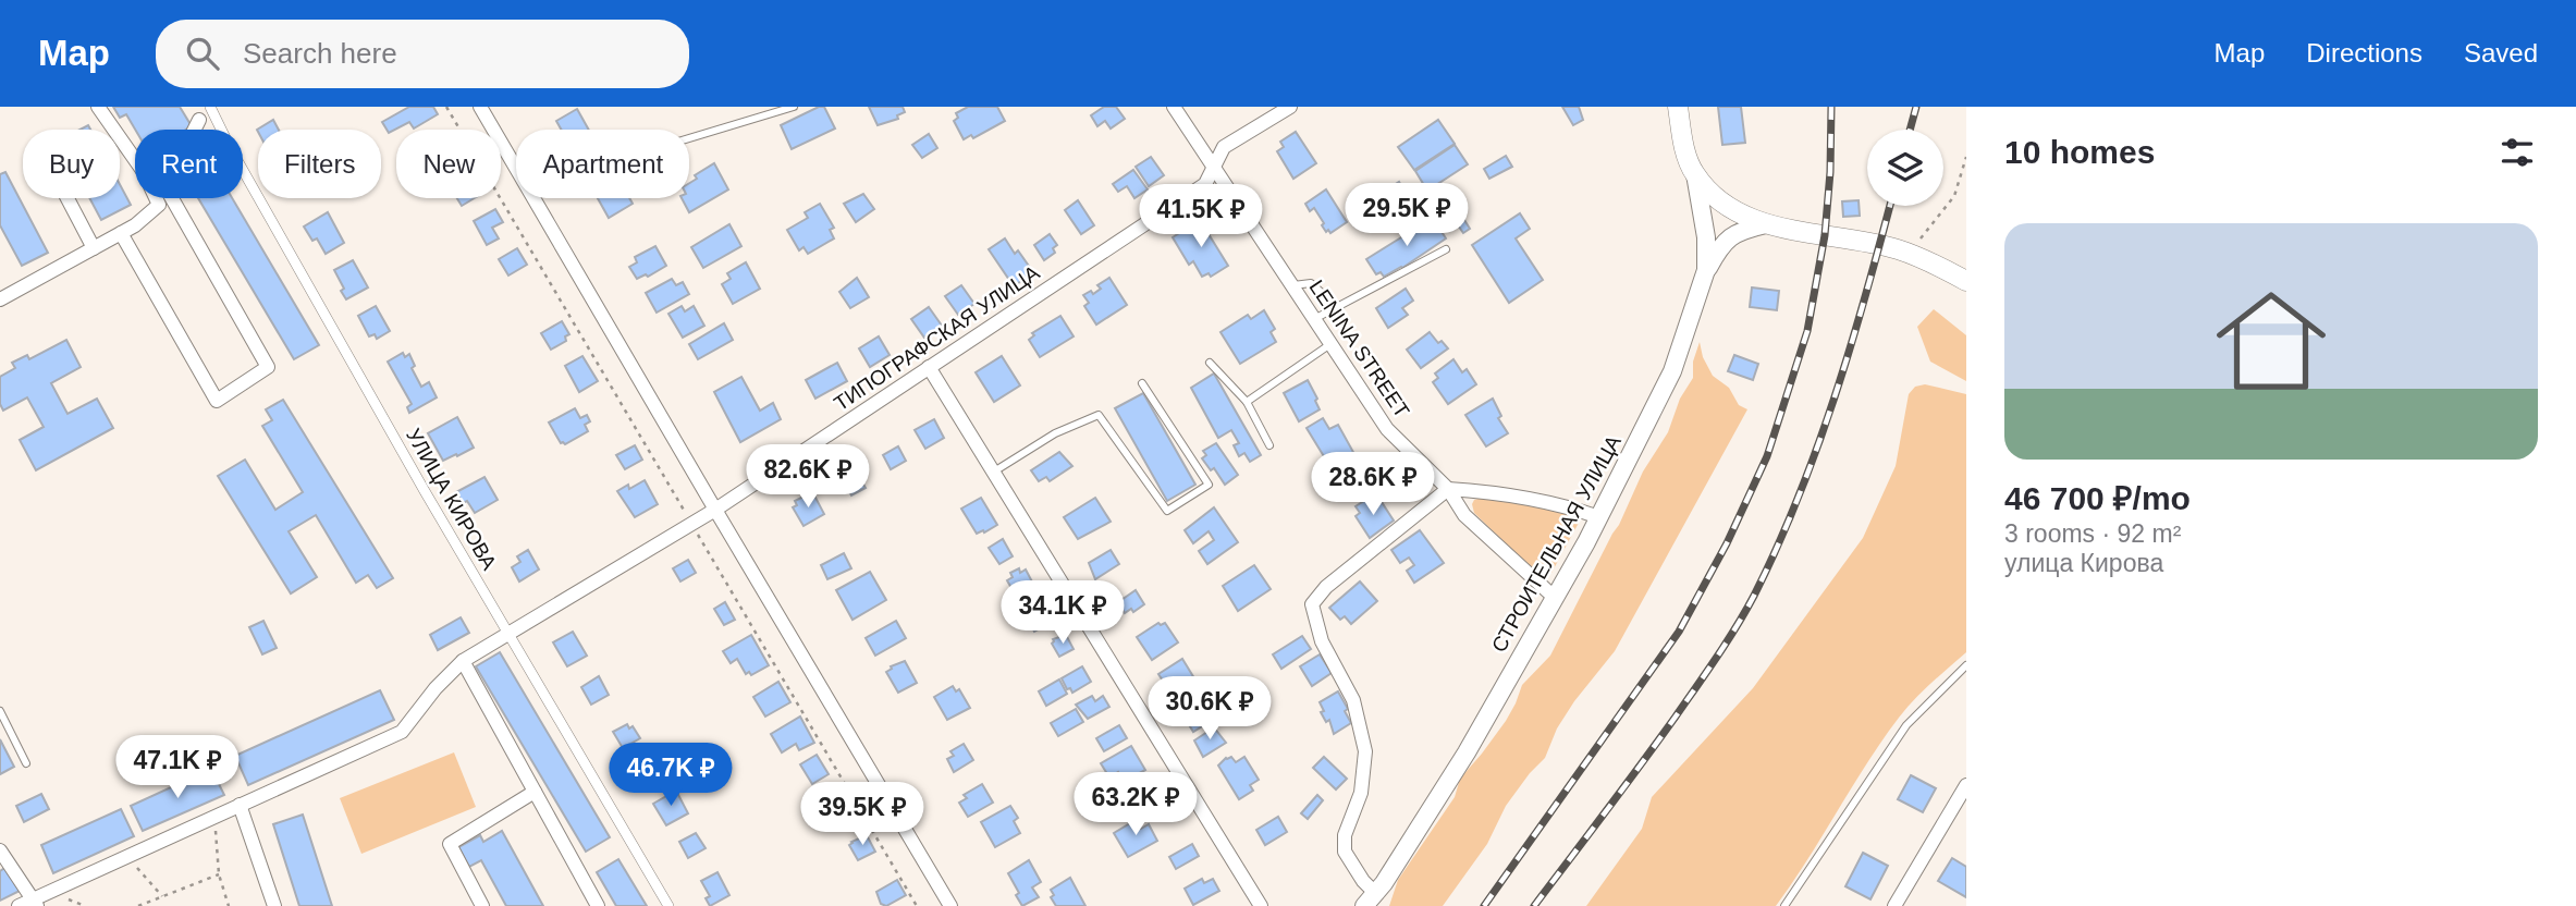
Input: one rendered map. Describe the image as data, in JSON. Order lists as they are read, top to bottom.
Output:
{
  "streets": {
    "street": [
      "ТИПОГРАФСКАЯ УЛИЦА",
      "LENINA STREET",
      "УЛИЦА КИРОВА",
      "СТРОИТЕЛЬНАЯ УЛИЦА"
    ]
  },
  "crossings": [
    ["ТИПОГРАФСКАЯ УЛИЦА", "LENINA STREET"],
    ["ТИПОГРАФСКАЯ УЛИЦА", "УЛИЦА КИРОВА"],
    ["LENINA STREET", "СТРОИТЕЛЬНАЯ УЛИЦА"]
  ],
  "page": {
    "header": "Map",
    "search": "Search here",
    "nav": ["Map", "Directions", "Saved"],
    "heading": "10 homes",
    "chip": [
      "Buy",
      "Rent",
      "Filters",
      "New",
      "Apartment"
    ],
    "price": [
      "29.5K ₽",
      "41.5K ₽",
      "82.6K ₽",
      "28.6K ₽",
      "34.1K ₽",
      "30.6K ₽",
      "47.1K ₽",
      "46.7K ₽",
      "63.2K ₽",
      "39.5K ₽"
    ],
    "list": [
      {
        "name": "46 700 ₽/mo",
        "note": "3 rooms · 92 m² · улица Кирова"
      }
    ]
  }
}
